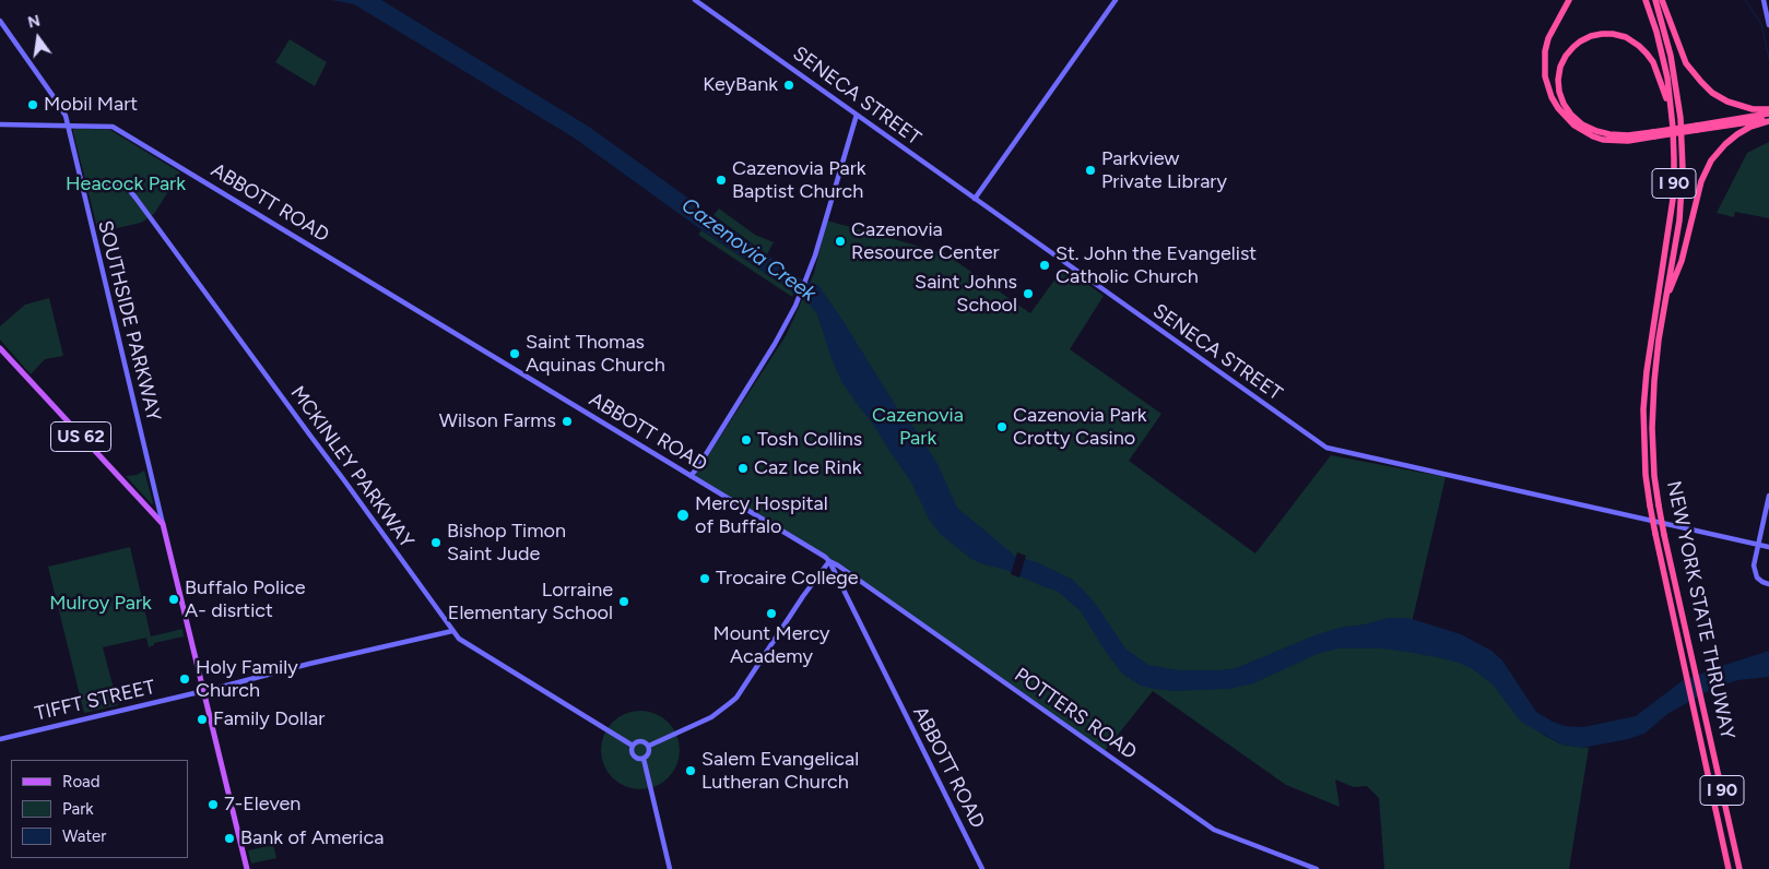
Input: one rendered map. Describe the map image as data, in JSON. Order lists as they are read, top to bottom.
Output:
{
  "streets": {
    "highway": ["I 90", "NEW YORK STATE THRUWAY"],
    "main road": ["US 62"],
    "street": [
      "SENECA STREET",
      "ABBOTT ROAD",
      "SOUTHSIDE PARKWAY",
      "MCKINLEY PARKWAY",
      "TIFFT STREET",
      "POTTERS ROAD"
    ]
  },
  "crossings": [
    ["ABBOTT ROAD", "SOUTHSIDE PARKWAY"],
    ["ABBOTT ROAD", "POTTERS ROAD"],
    ["SOUTHSIDE PARKWAY", "US 62"],
    ["SOUTHSIDE PARKWAY", "MCKINLEY PARKWAY"],
    ["US 62", "TIFFT STREET"],
    ["MCKINLEY PARKWAY", "TIFFT STREET"]
  ],
  "water": ["Cazenovia Creek"],
  "parks": ["Heacock Park", "Cazenovia Park", "Mulroy Park"],
  "places": [
    "KeyBank",
    "Mobil Mart",
    "Parkview Private Library",
    "Cazenovia Park Baptist Church",
    "Cazenovia Resource Center",
    "St. John the Evangelist Catholic Church",
    "Saint Johns School",
    "Saint Thomas Aquinas Church",
    "Wilson Farms",
    "Cazenovia Park Crotty Casino",
    "Tosh Collins",
    "Caz Ice Rink",
    "Mercy Hospital of Buffalo",
    "Bishop Timon Saint Jude",
    "Trocaire College",
    "Buffalo Police A- disrtict",
    "Lorraine Elementary School",
    "Mount Mercy Academy",
    "Holy Family Church",
    "Family Dollar",
    "Salem Evangelical Lutheran Church",
    "7-Eleven",
    "Bank of America"
  ],
  "legend": ["Road", "Park", "Water"],
  "north": "top"
}
